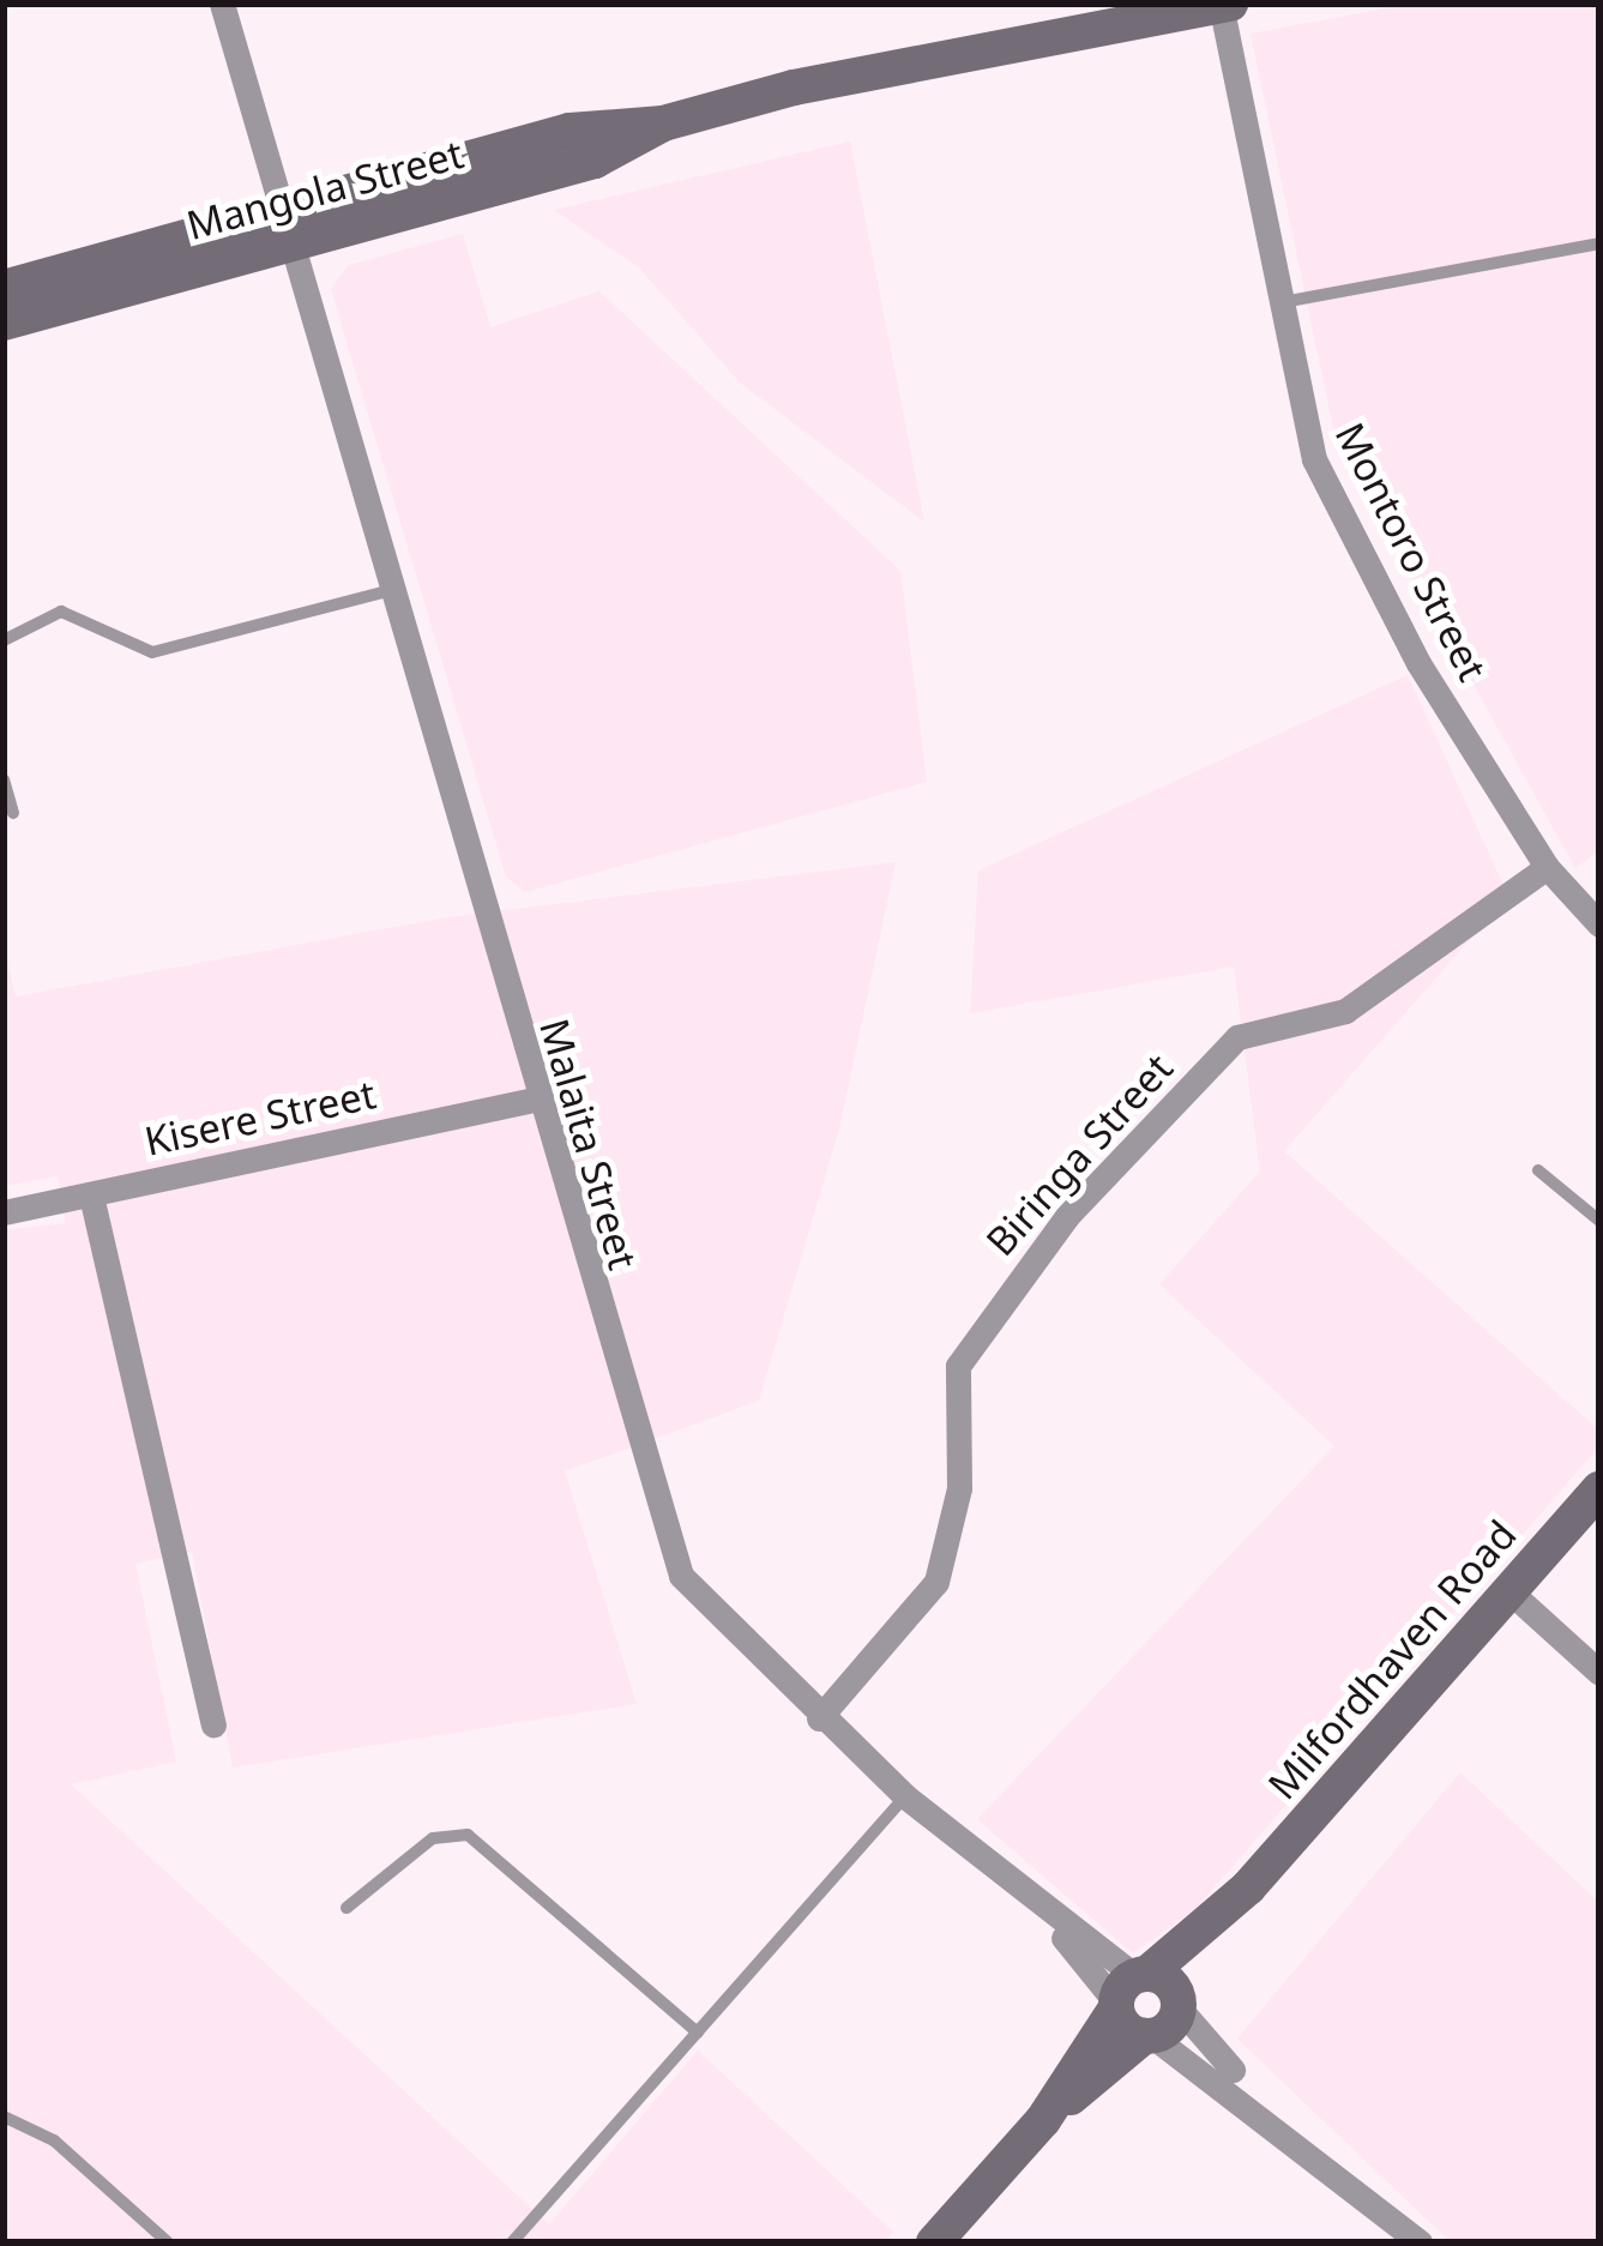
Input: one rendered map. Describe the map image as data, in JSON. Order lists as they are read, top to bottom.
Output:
{
  "streets": {
    "main road": ["Mangola Street", "Milfordhaven Road"],
    "street": [
      "Montoro Street",
      "Kisere Street",
      "Malaita Street",
      "Biringa Street"
    ]
  },
  "crossings": [
    ["Mangola Street", "Montoro Street"],
    ["Mangola Street", "Malaita Street"],
    ["Montoro Street", "Biringa Street"],
    ["Kisere Street", "Malaita Street"],
    ["Malaita Street", "Biringa Street"],
    ["Malaita Street", "Milfordhaven Road"]
  ]
}
